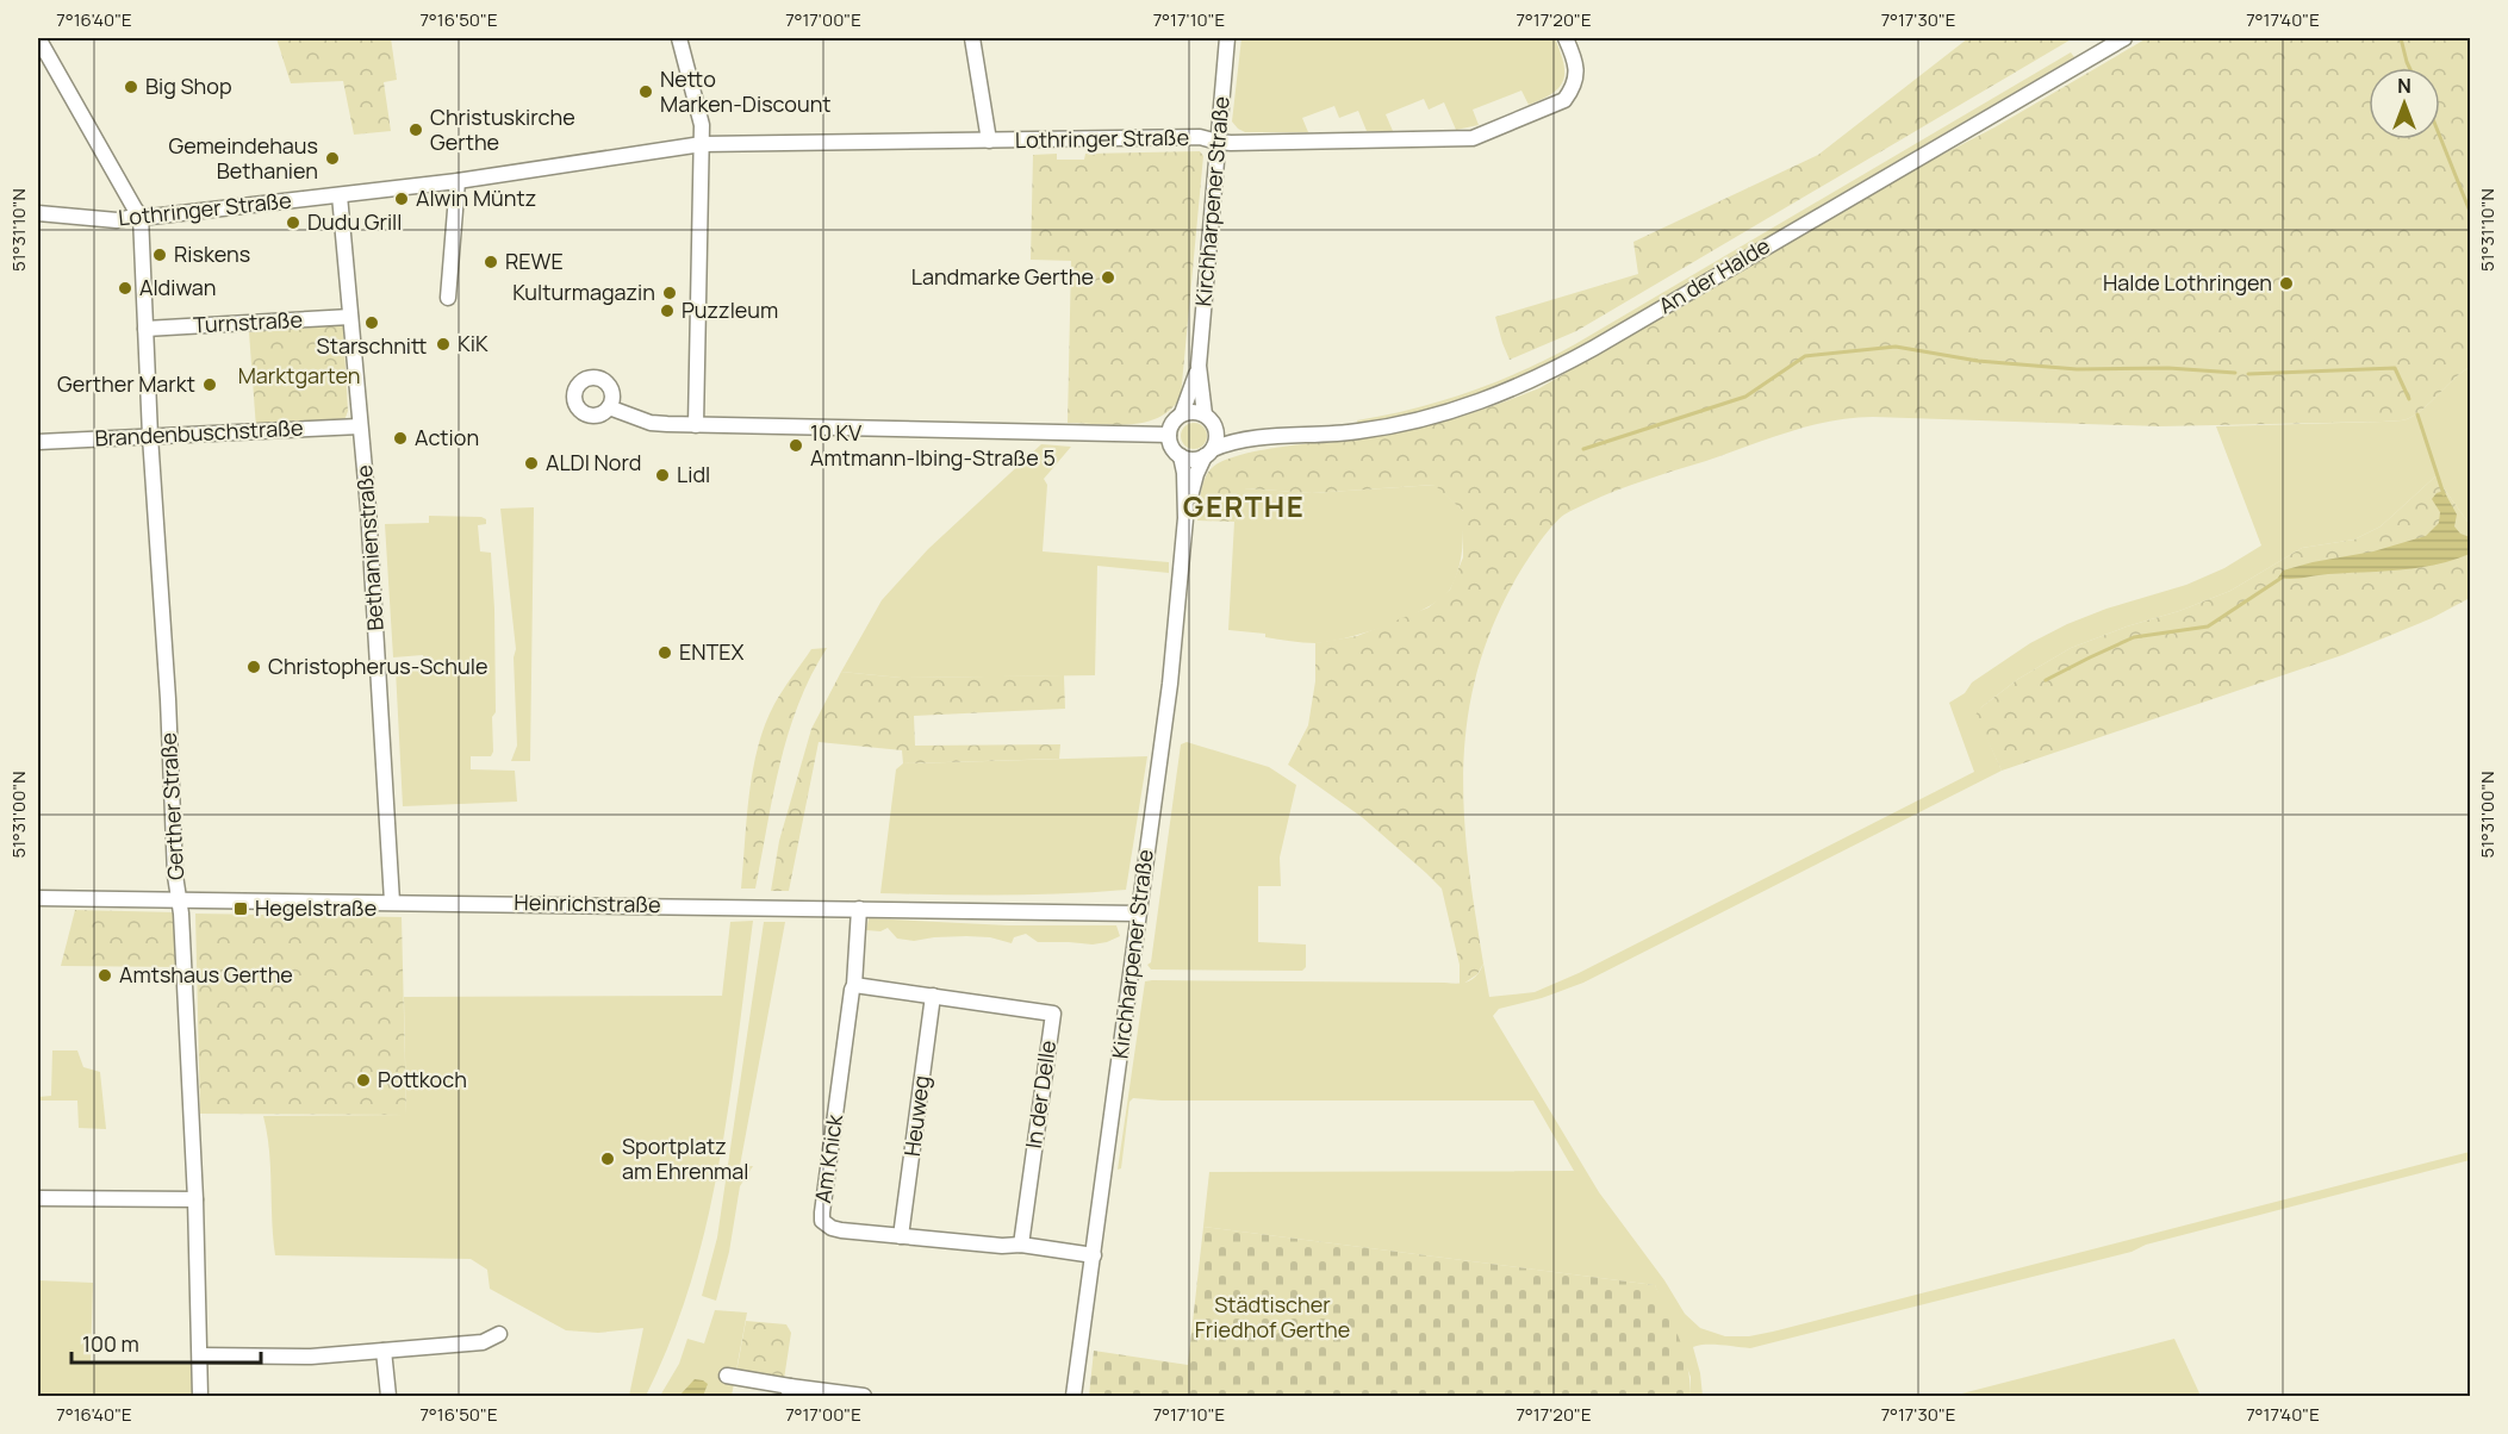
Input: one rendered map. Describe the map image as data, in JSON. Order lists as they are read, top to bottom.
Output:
{
  "streets": {
    "street": [
      "Lothringer Straße",
      "Kirchharpener Straße",
      "An der Halde",
      "Turnstraße",
      "Brandenbuschstraße",
      "Bethanienstraße",
      "Gerther Straße",
      "Heinrichstraße",
      "In der Delle",
      "Heuweg",
      "Am Knick"
    ]
  },
  "crossings": [
    ["Lothringer Straße", "Kirchharpener Straße"],
    ["Lothringer Straße", "Bethanienstraße"],
    ["Lothringer Straße", "Gerther Straße"],
    ["Kirchharpener Straße", "An der Halde"],
    ["Kirchharpener Straße", "Heinrichstraße"],
    ["Kirchharpener Straße", "Am Knick"],
    ["Turnstraße", "Bethanienstraße"],
    ["Turnstraße", "Gerther Straße"],
    ["Brandenbuschstraße", "Bethanienstraße"],
    ["Brandenbuschstraße", "Gerther Straße"],
    ["Bethanienstraße", "Heinrichstraße"],
    ["Gerther Straße", "Heinrichstraße"],
    ["Heinrichstraße", "Am Knick"],
    ["In der Delle", "Heuweg"],
    ["In der Delle", "Am Knick"],
    ["Heuweg", "Am Knick"]
  ],
  "districts": ["GERTHE"],
  "parks": ["Marktgarten", "Städtischer Friedhof Gerthe"],
  "places": {
    "other": [
      "Big Shop",
      "Netto Marken-Discount",
      "Christuskirche Gerthe",
      "Gemeindehaus Bethanien",
      "Alwin Müntz",
      "Dudu Grill",
      "Riskens",
      "REWE",
      "Landmarke Gerthe",
      "Halde Lothringen",
      "Aldiwan",
      "Kulturmagazin",
      "Puzzleum",
      "Starschnitt",
      "KiK",
      "Gerther Markt",
      "Action",
      "10 KV Amtmann-Ibing-Straße 5",
      "ALDI Nord",
      "Lidl",
      "ENTEX",
      "Christopherus-Schule",
      "Amtshaus Gerthe",
      "Pottkoch",
      "Sportplatz am Ehrenmal"
    ],
    "transit": ["Hegelstraße"]
  },
  "scale_bar": "100 m",
  "north": "top",
  "coordinates": [
    "7°16'40\"E",
    "7°16'50\"E",
    "7°17'00\"E",
    "7°17'10\"E",
    "7°17'20\"E",
    "7°17'30\"E",
    "7°17'40\"E",
    "51°31'10\"N",
    "51°31'00\"N"
  ]
}
